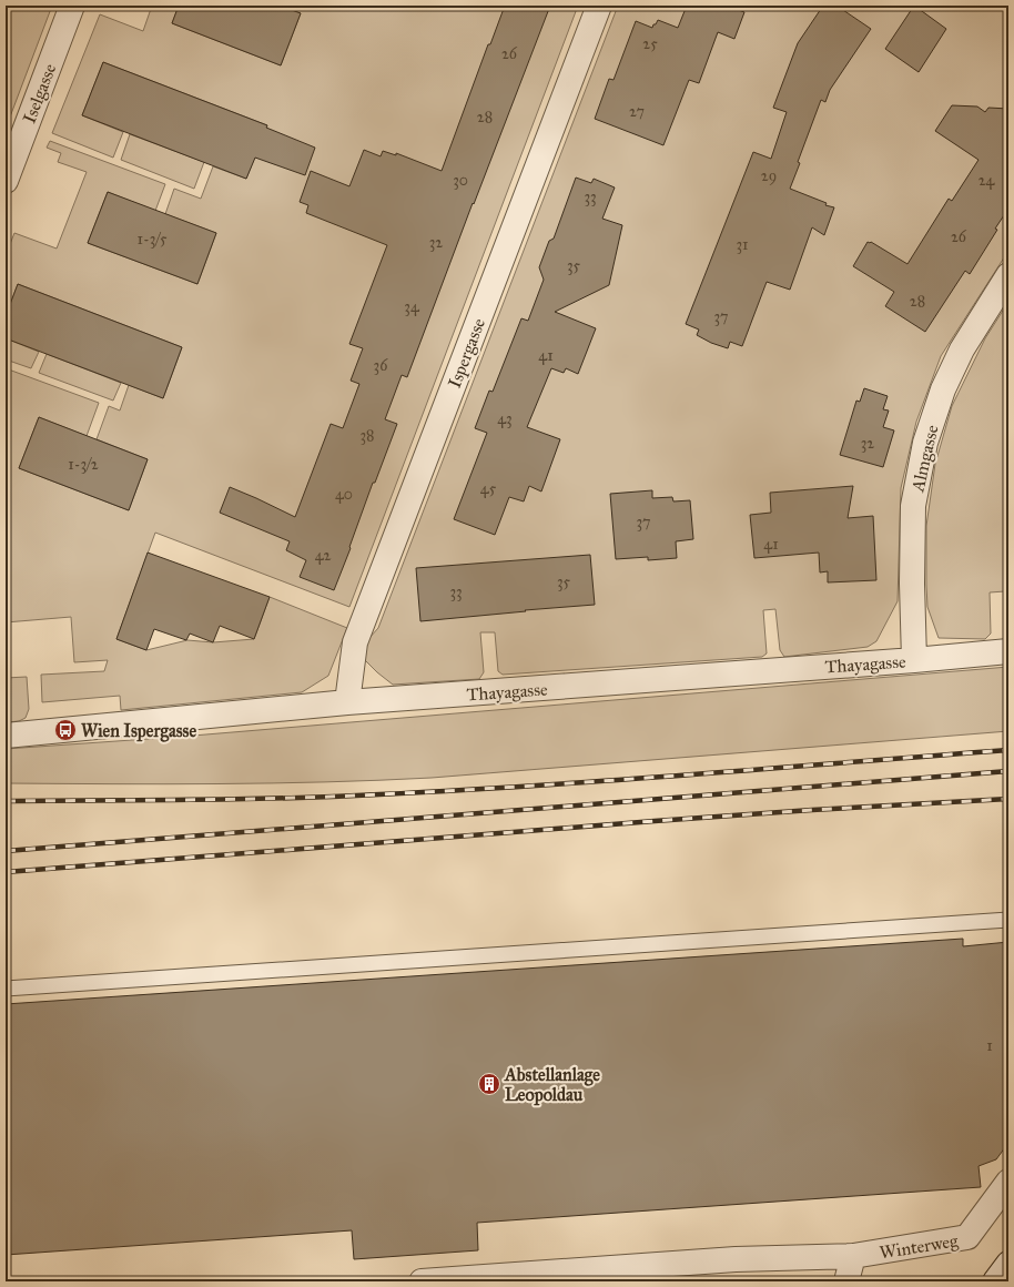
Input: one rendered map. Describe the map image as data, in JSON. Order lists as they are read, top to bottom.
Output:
{
  "streets": {
    "street": [
      "Iselgasse",
      "Ispergasse",
      "Almgasse",
      "Thayagasse",
      "Winterweg"
    ]
  },
  "crossings": [
    ["Ispergasse", "Thayagasse"],
    ["Almgasse", "Thayagasse"]
  ],
  "places": {
    "bus stop": ["Wien Ispergasse"],
    "building": ["Abstellanlage Leopoldau"]
  },
  "house_numbers": [
    "25",
    "26",
    "27",
    "28",
    "29",
    "30",
    "24",
    "33",
    "26",
    "1-3/5",
    "32",
    "31",
    "35",
    "28",
    "34",
    "37",
    "41",
    "36",
    "43",
    "38",
    "32",
    "1-3/2",
    "45",
    "40",
    "37",
    "41",
    "42",
    "35",
    "33",
    "1"
  ]
}
